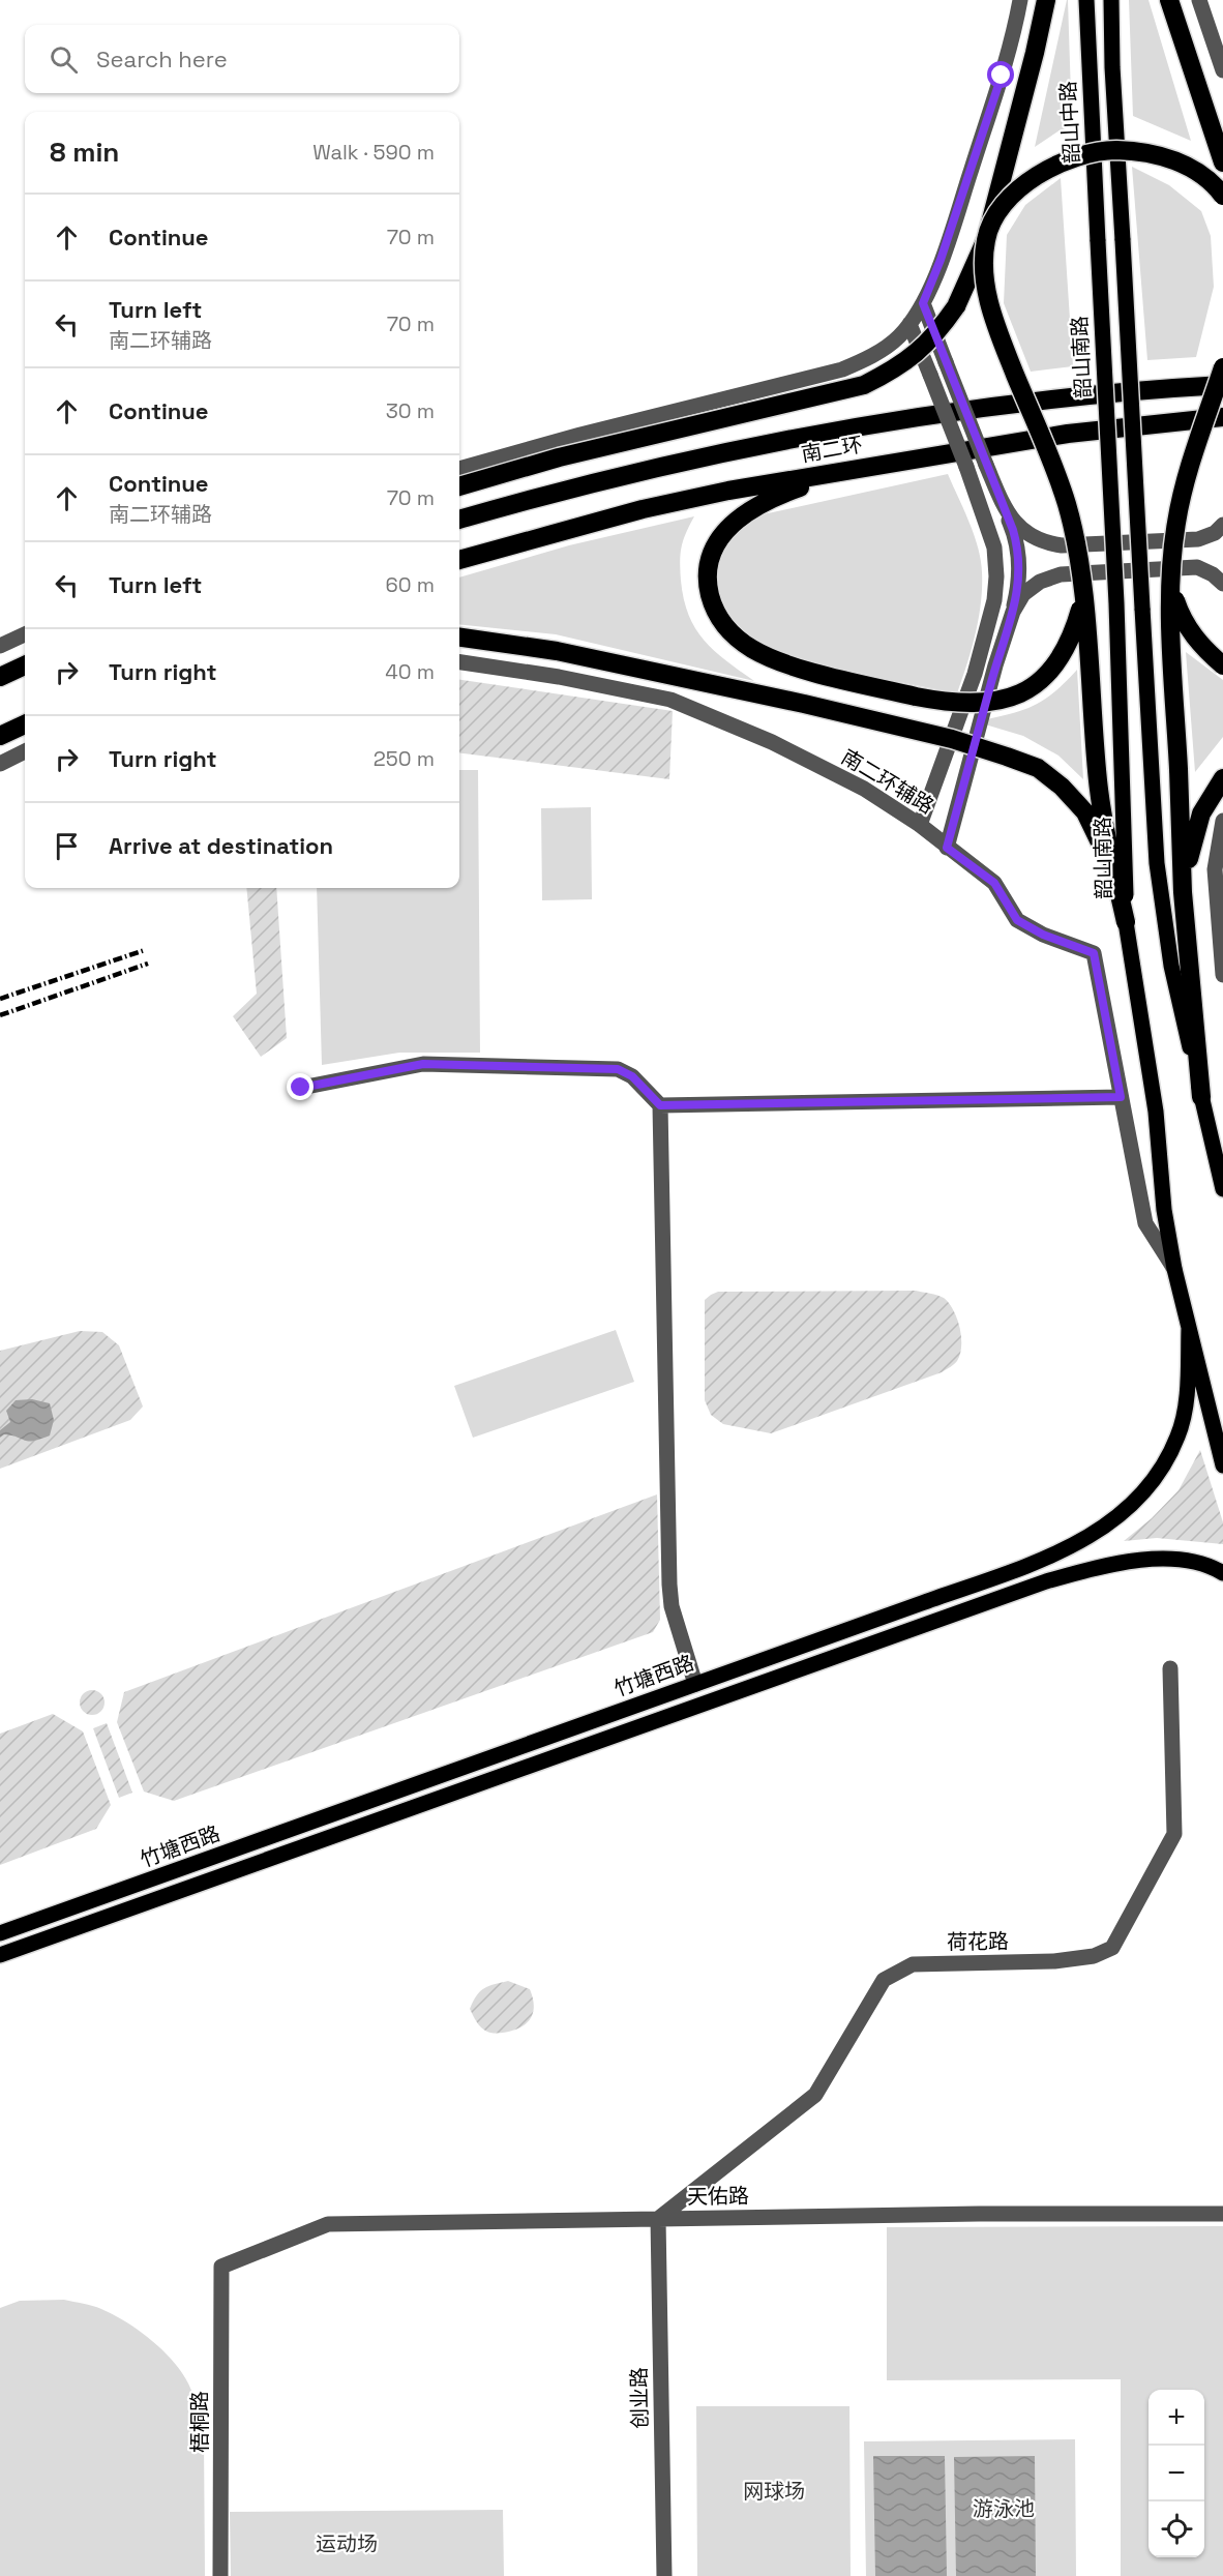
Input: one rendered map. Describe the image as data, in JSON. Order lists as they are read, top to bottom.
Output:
{
  "streets": {
    "highway": ["南二环"],
    "main road": ["韶山中路", "韶山南路", "竹塘西路"],
    "street": [
      "南二环辅路",
      "荷花路",
      "天佑路",
      "创业路",
      "梧桐路"
    ]
  },
  "crossings": [
    ["韶山中路", "韶山南路"],
    ["韶山南路", "竹塘西路"],
    ["荷花路", "天佑路"],
    ["荷花路", "创业路"],
    ["天佑路", "创业路"],
    ["天佑路", "梧桐路"]
  ],
  "parks": ["网球场", "游泳池", "运动场"],
  "page": {
    "search": "Search here",
    "heading": ["8 min", "Walk · 590 m"],
    "list": [
      ["Continue", "70 m"],
      ["Turn left", "南二环辅路", "70 m"],
      ["Continue", "30 m"],
      ["Continue", "南二环辅路", "70 m"],
      ["Turn left", "60 m"],
      ["Turn right", "40 m"],
      ["Turn right", "250 m"],
      "Arrive at destination"
    ],
    "map_buttons": ["+", "−"]
  }
}
